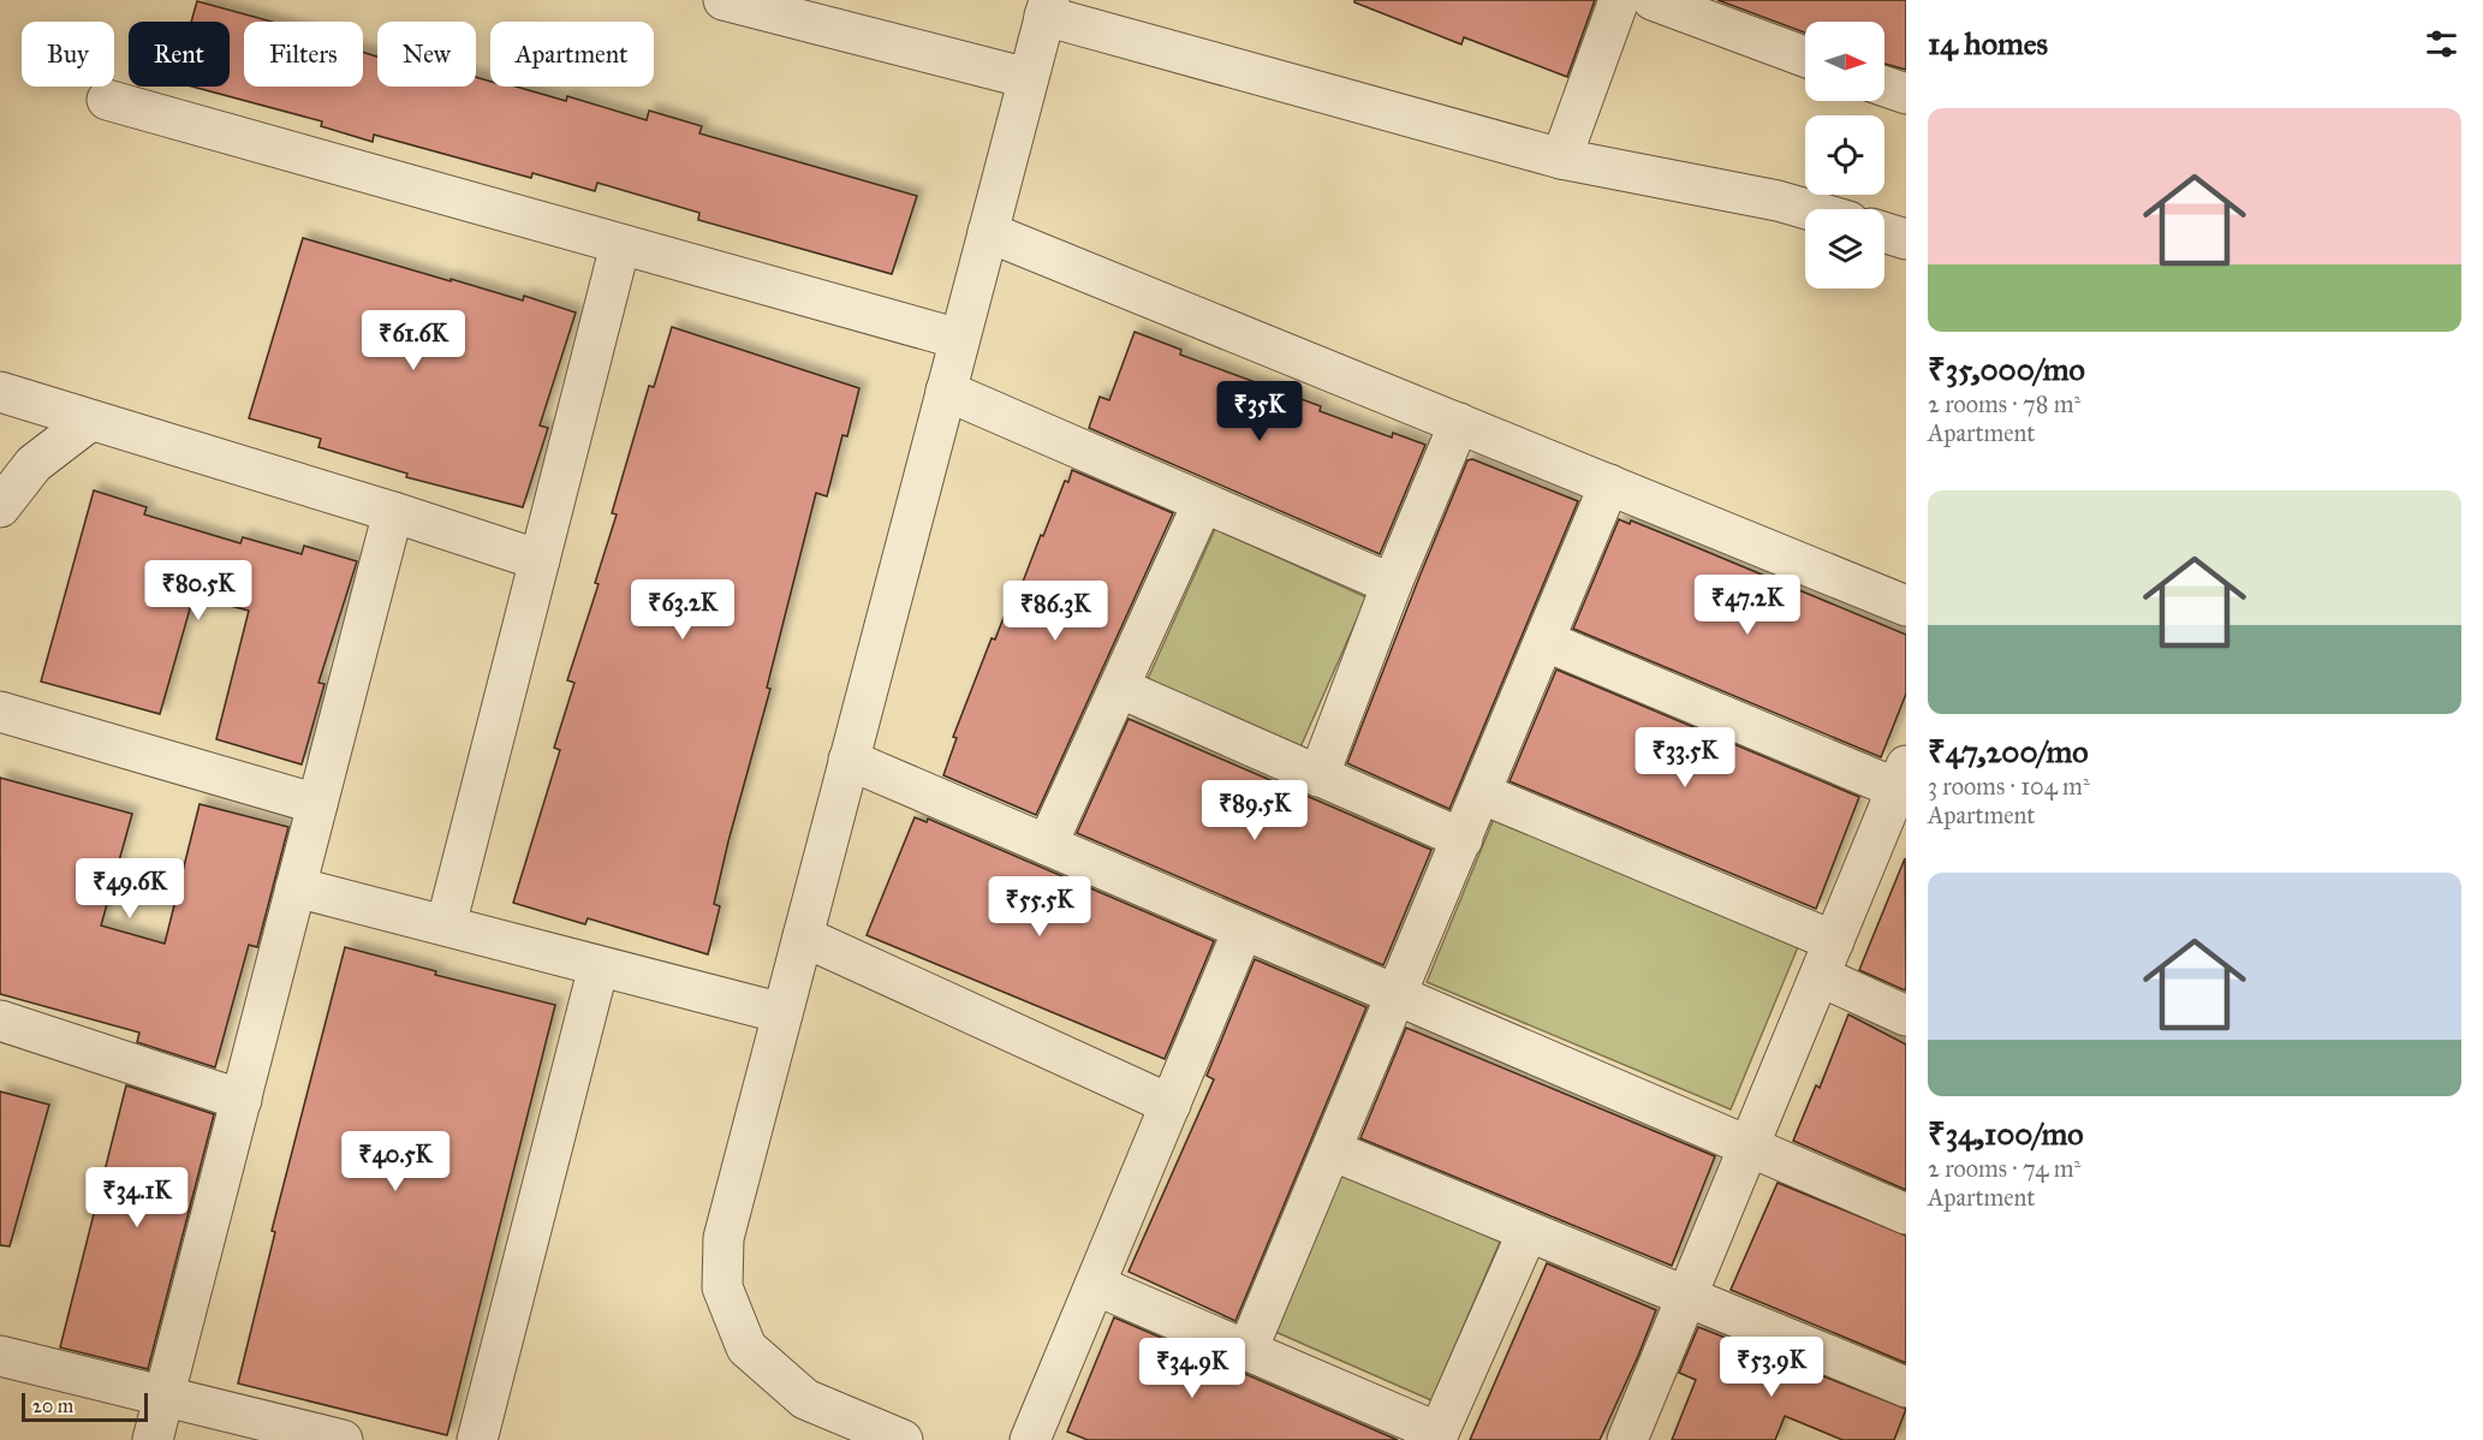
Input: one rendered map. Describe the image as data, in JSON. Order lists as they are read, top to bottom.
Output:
{
  "scale_bar": "20 m",
  "north": "right",
  "page": {
    "heading": "14 homes",
    "chip": [
      "Buy",
      "Rent",
      "Filters",
      "New",
      "Apartment"
    ],
    "list": [
      {
        "name": "₹35,000/mo",
        "note": "2 rooms · 78 m² · Apartment"
      },
      {
        "name": "₹47,200/mo",
        "note": "3 rooms · 104 m² · Apartment"
      },
      {
        "name": "₹34,100/mo",
        "note": "2 rooms · 74 m² · Apartment"
      }
    ],
    "price": [
      "₹61.6K",
      "₹35K",
      "₹80.5K",
      "₹47.2K",
      "₹63.2K",
      "₹86.3K",
      "₹33.5K",
      "₹89.5K",
      "₹49.6K",
      "₹55.5K",
      "₹40.5K",
      "₹34.1K",
      "₹53.9K",
      "₹34.9K"
    ],
    "scale": "20 m"
  }
}
